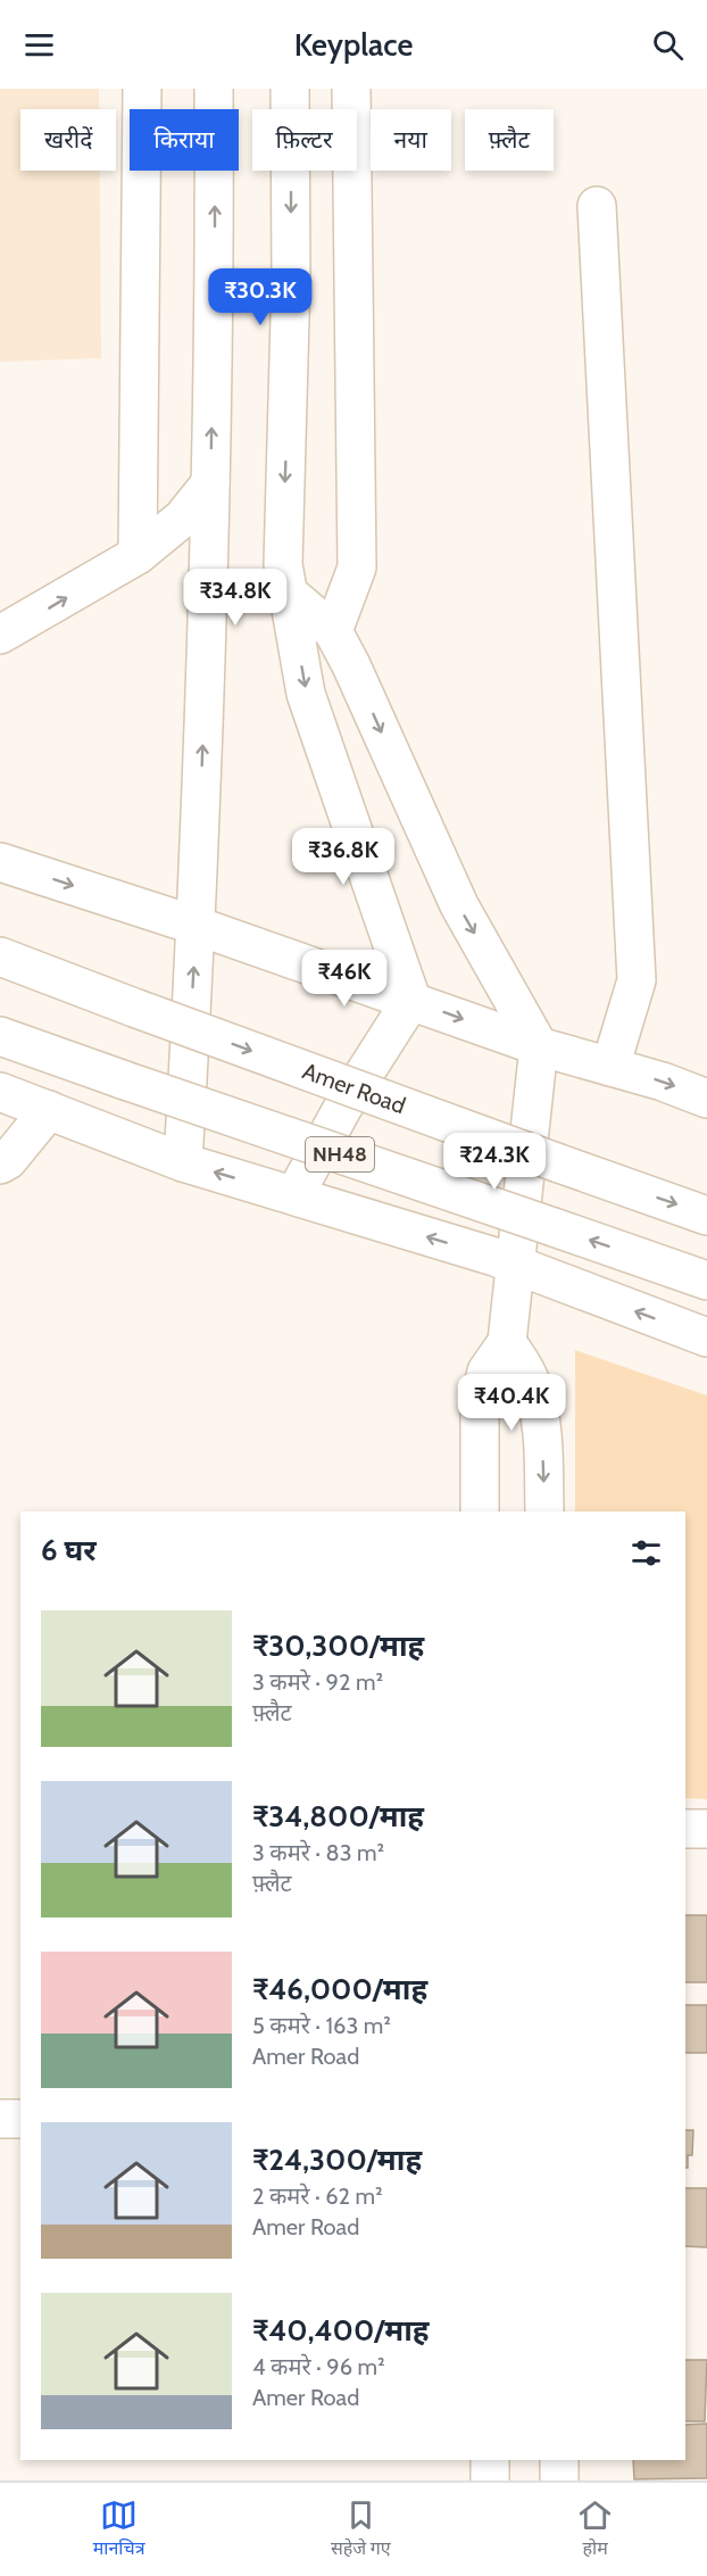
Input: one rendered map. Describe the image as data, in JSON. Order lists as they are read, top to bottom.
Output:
{
  "streets": {
    "main road": ["Amer Road", "NH48"]
  },
  "page": {
    "header": "Keyplace",
    "chip": [
      "खरीदें",
      "किराया",
      "फ़िल्टर",
      "नया",
      "फ़्लैट"
    ],
    "price": [
      "₹30.3K",
      "₹34.8K",
      "₹36.8K",
      "₹46K",
      "₹24.3K",
      "₹40.4K"
    ],
    "heading": "6 घर",
    "list": [
      {
        "name": "₹30,300/माह",
        "note": "3 कमरे · 92 m² · फ़्लैट"
      },
      {
        "name": "₹34,800/माह",
        "note": "3 कमरे · 83 m² · फ़्लैट"
      },
      {
        "name": "₹46,000/माह",
        "note": "5 कमरे · 163 m² · Amer Road"
      },
      {
        "name": "₹24,300/माह",
        "note": "2 कमरे · 62 m² · Amer Road"
      },
      {
        "name": "₹40,400/माह",
        "note": "4 कमरे · 96 m² · Amer Road"
      }
    ],
    "tabs": ["मानचित्र", "सहेजे गए", "होम"]
  }
}
